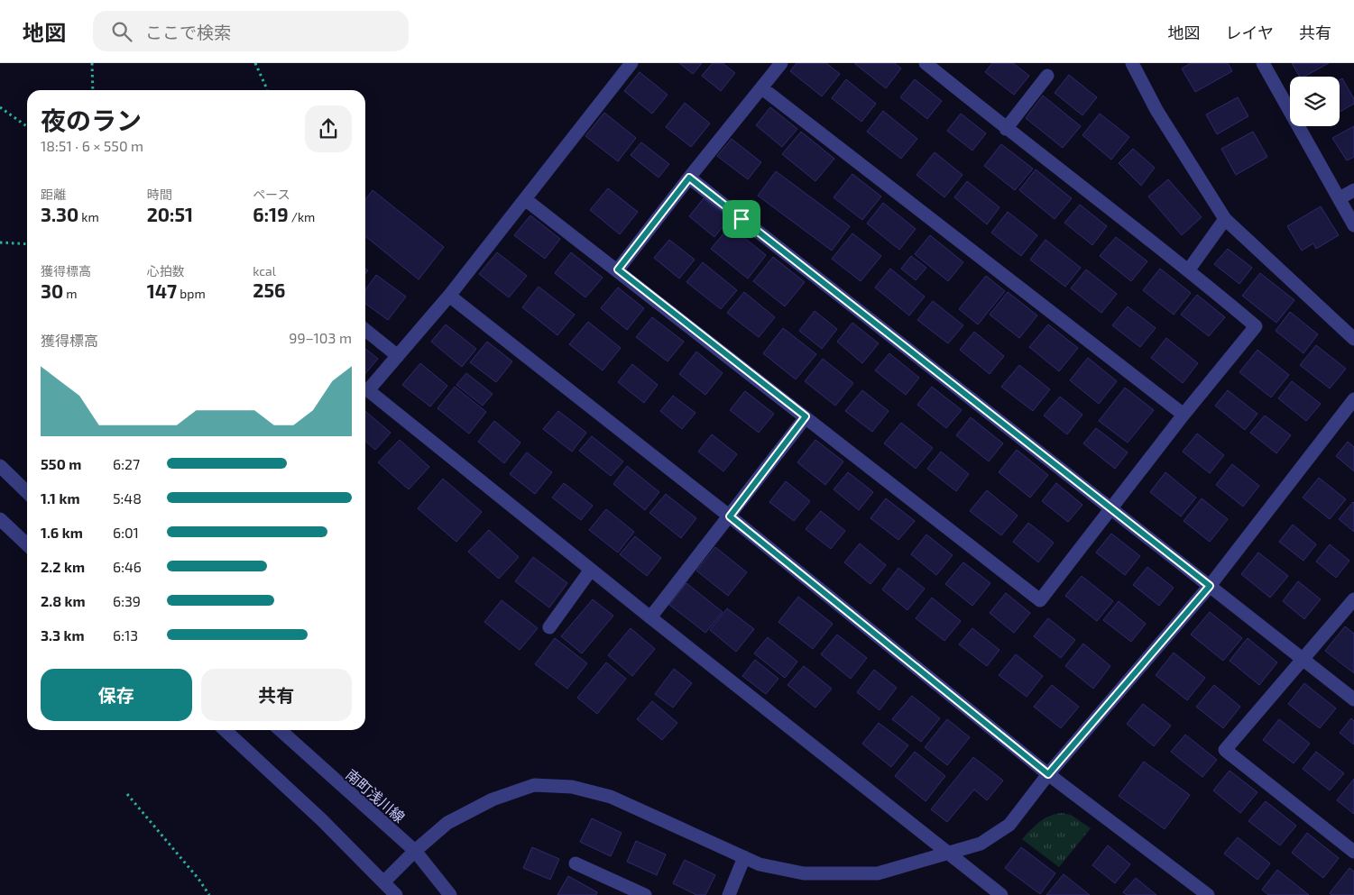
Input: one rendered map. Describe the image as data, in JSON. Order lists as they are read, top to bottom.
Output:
{
  "streets": {
    "street": ["南町浅川線"]
  },
  "page": {
    "header": "地図",
    "search": "ここで検索",
    "nav": ["地図", "レイヤ", "共有"],
    "heading": ["夜のラン", "18:51 · 6 × 550 m"],
    "stats": [
      ["距離", "3.30 km"],
      ["時間", "20:51"],
      ["ペース", "6:19 /km"],
      ["獲得標高", "30 m"],
      ["心拍数", "147 bpm"],
      ["kcal", "256"]
    ],
    "chart": ["獲得標高", "99–103 m"],
    "list": [
      {
        "name": "550 m",
        "note": "6:27"
      },
      {
        "name": "1.1 km",
        "note": "5:48"
      },
      {
        "name": "1.6 km",
        "note": "6:01"
      },
      {
        "name": "2.2 km",
        "note": "6:46"
      },
      {
        "name": "2.8 km",
        "note": "6:39"
      },
      {
        "name": "3.3 km",
        "note": "6:13"
      }
    ],
    "buttons": ["保存", "共有"]
  }
}
